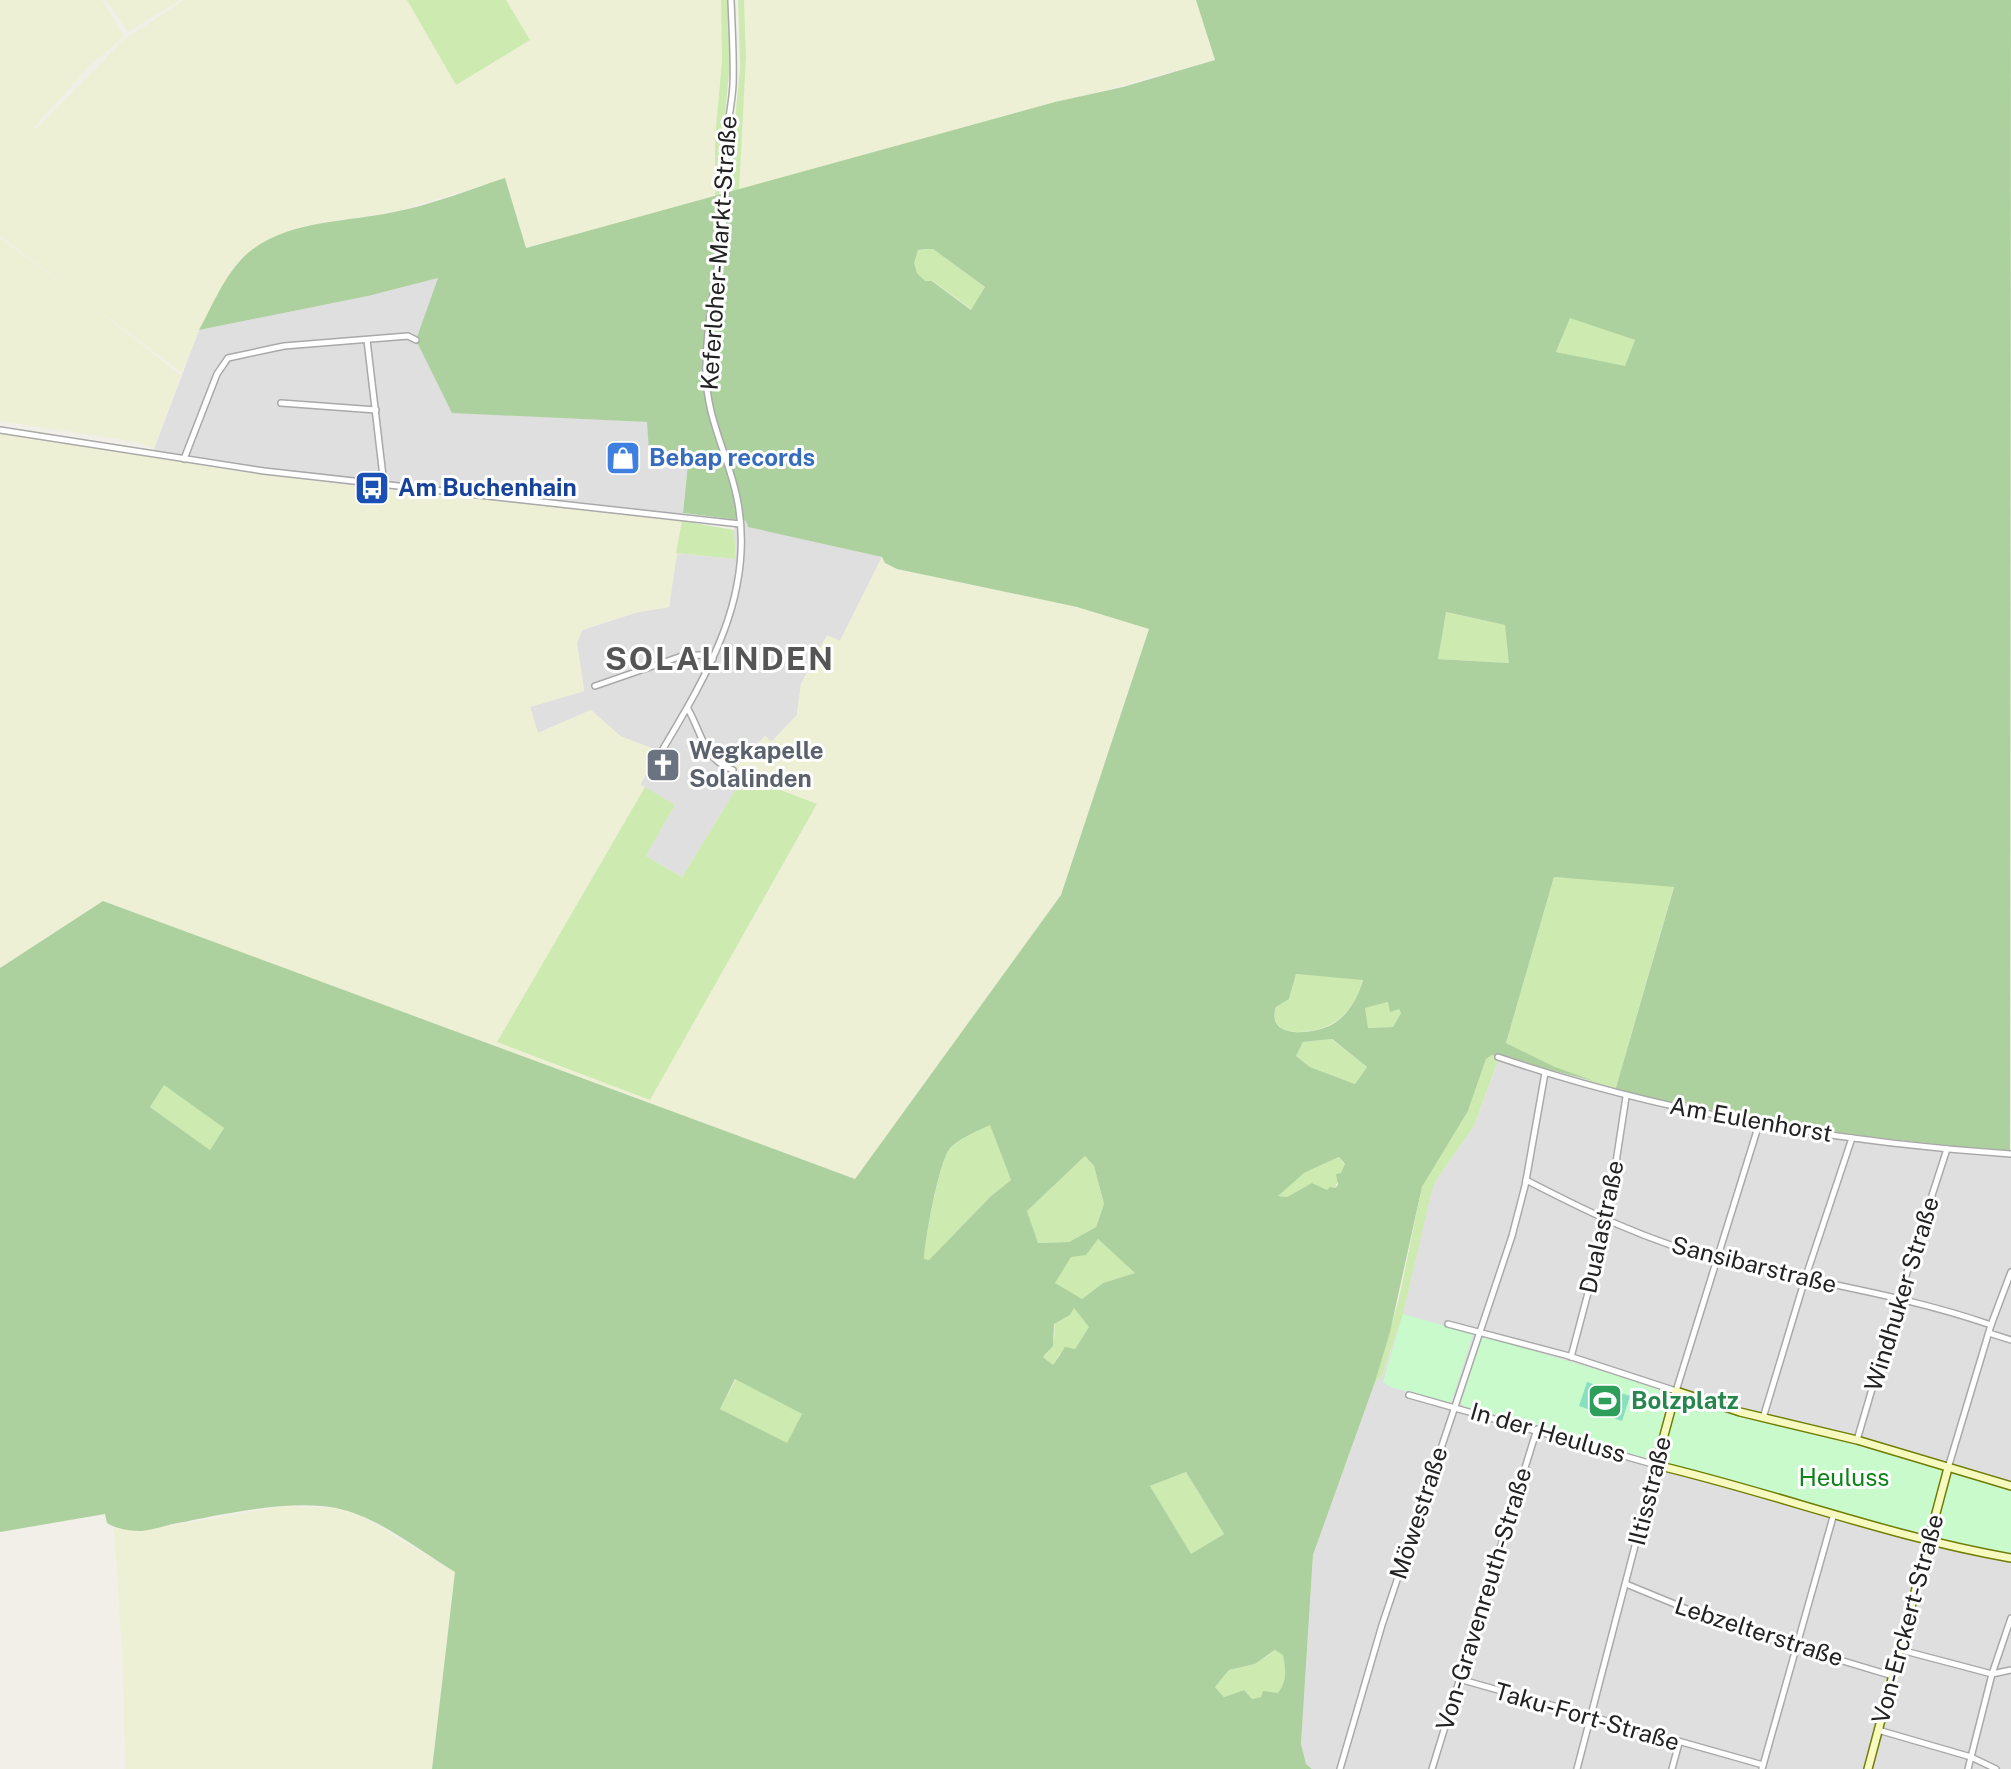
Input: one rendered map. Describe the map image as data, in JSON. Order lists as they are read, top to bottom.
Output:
{
  "streets": {
    "street": [
      "Keferloher-Markt-Straße",
      "Am Eulenhorst",
      "Dualastraße",
      "Sansibarstraße",
      "Windhuker Straße",
      "In der Heuluss",
      "Iltisstraße",
      "Möwestraße",
      "Von-Gravenreuth-Straße",
      "Von-Erckert-Straße",
      "Lebzelterstraße",
      "Taku-Fort-Straße"
    ]
  },
  "crossings": [
    ["Am Eulenhorst", "Dualastraße"],
    ["Am Eulenhorst", "Windhuker Straße"],
    ["Am Eulenhorst", "Iltisstraße"],
    ["Am Eulenhorst", "Möwestraße"],
    ["Dualastraße", "Sansibarstraße"],
    ["Sansibarstraße", "Windhuker Straße"],
    ["Sansibarstraße", "Iltisstraße"],
    ["Sansibarstraße", "Möwestraße"],
    ["In der Heuluss", "Iltisstraße"],
    ["In der Heuluss", "Möwestraße"],
    ["In der Heuluss", "Von-Gravenreuth-Straße"],
    ["In der Heuluss", "Von-Erckert-Straße"],
    ["Iltisstraße", "Lebzelterstraße"],
    ["Iltisstraße", "Taku-Fort-Straße"],
    ["Von-Gravenreuth-Straße", "Taku-Fort-Straße"],
    ["Von-Erckert-Straße", "Lebzelterstraße"]
  ],
  "districts": ["SOLALINDEN"],
  "parks": ["Heuluss"],
  "places": {
    "shop": ["Bebap records"],
    "bus stop": ["Am Buchenhain"],
    "church": ["Wegkapelle Solalinden"],
    "sports": ["Bolzplatz"]
  }
}
